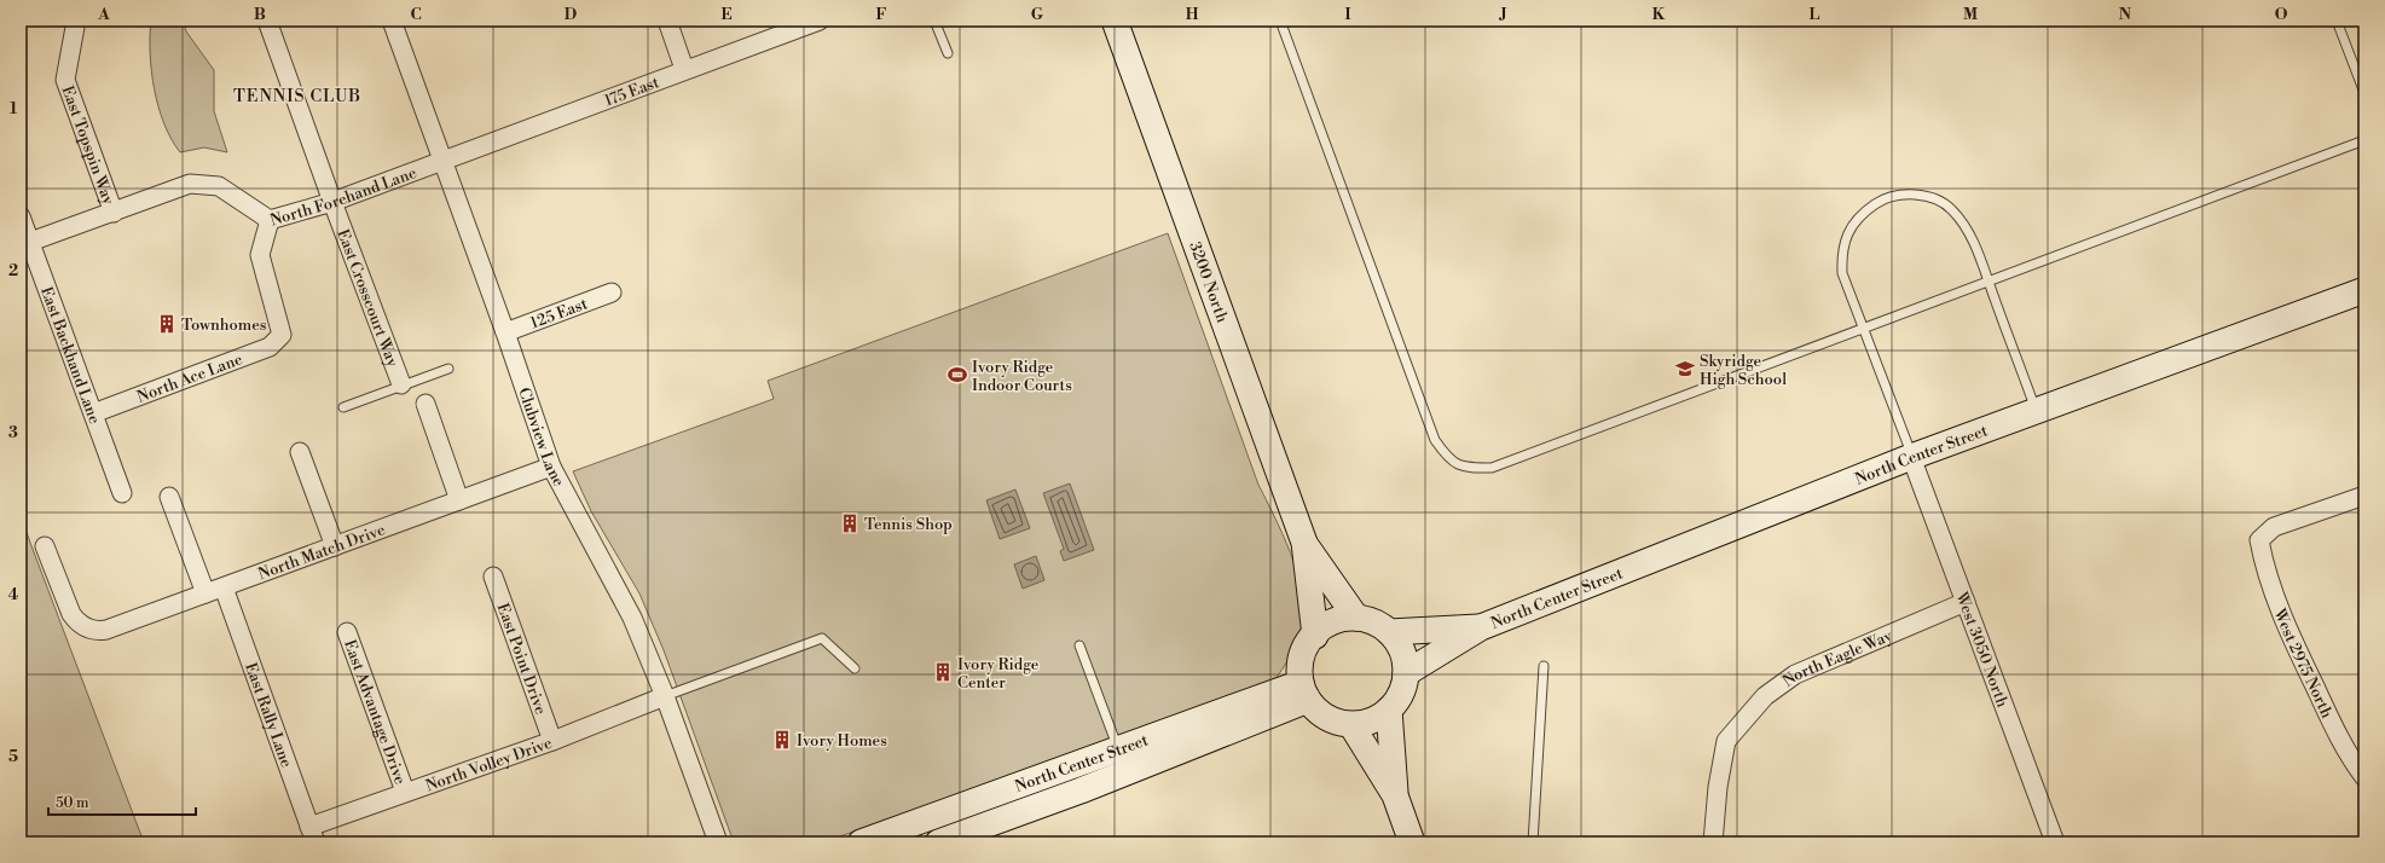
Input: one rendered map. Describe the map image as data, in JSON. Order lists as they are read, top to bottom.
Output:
{
  "streets": {
    "street": [
      "175 East",
      "East Topspin Way",
      "North Forehand Lane",
      "3200 North",
      "East Crosscourt Way",
      "125 East",
      "East Backhand Lane",
      "North Ace Lane",
      "Clubview Lane",
      "North Center Street",
      "North Match Drive",
      "West 3050 North",
      "East Point Drive",
      "North Eagle Way",
      "West 2975 North",
      "East Advantage Drive",
      "East Rally Lane",
      "North Volley Drive"
    ]
  },
  "crossings": [
    ["175 East", "North Forehand Lane"],
    ["175 East", "Clubview Lane"],
    ["East Topspin Way", "North Forehand Lane"],
    ["North Forehand Lane", "East Crosscourt Way"],
    ["North Forehand Lane", "East Backhand Lane"],
    ["North Forehand Lane", "North Ace Lane"],
    ["North Forehand Lane", "Clubview Lane"],
    ["125 East", "Clubview Lane"],
    ["East Backhand Lane", "North Ace Lane"],
    ["Clubview Lane", "North Match Drive"],
    ["Clubview Lane", "North Volley Drive"],
    ["North Center Street", "West 3050 North"],
    ["North Match Drive", "East Rally Lane"],
    ["West 3050 North", "North Eagle Way"],
    ["East Point Drive", "North Volley Drive"],
    ["East Advantage Drive", "North Volley Drive"],
    ["East Rally Lane", "North Volley Drive"]
  ],
  "districts": ["TENNIS CLUB"],
  "places": {
    "building": [
      "Townhomes",
      "Tennis Shop",
      "Ivory Ridge Center",
      "Ivory Homes"
    ],
    "school or university": ["Skyridge High School"],
    "sports": ["Ivory Ridge Indoor Courts"]
  },
  "scale_bar": "50 m",
  "grid": {
    "columns": [
      "A",
      "B",
      "C",
      "D",
      "E",
      "F",
      "G",
      "H",
      "I",
      "J",
      "K",
      "L",
      "M",
      "N",
      "O"
    ],
    "rows": [
      "1",
      "2",
      "3",
      "4",
      "5"
    ]
  }
}
